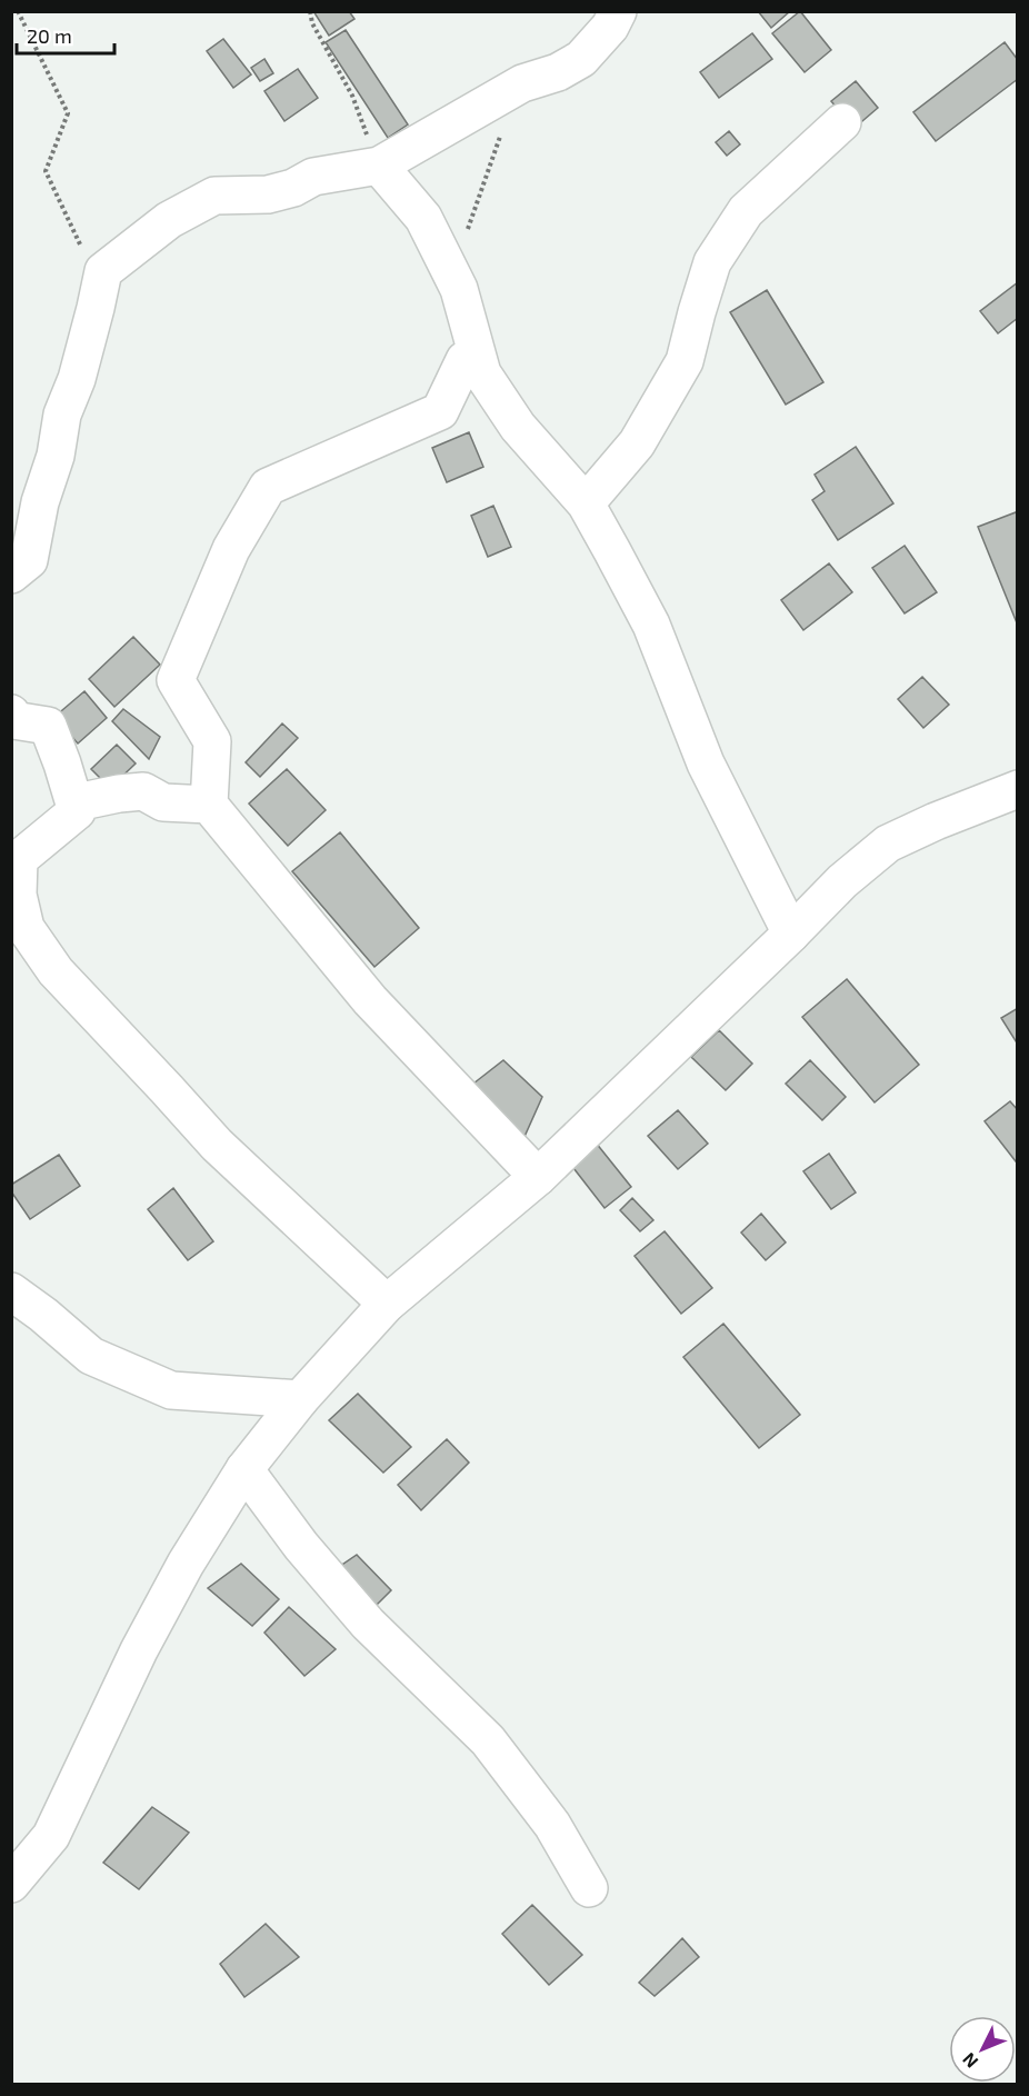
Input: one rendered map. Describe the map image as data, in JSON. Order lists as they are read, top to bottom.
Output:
{
  "scale_bar": "20 m",
  "north": "bottom left"
}
